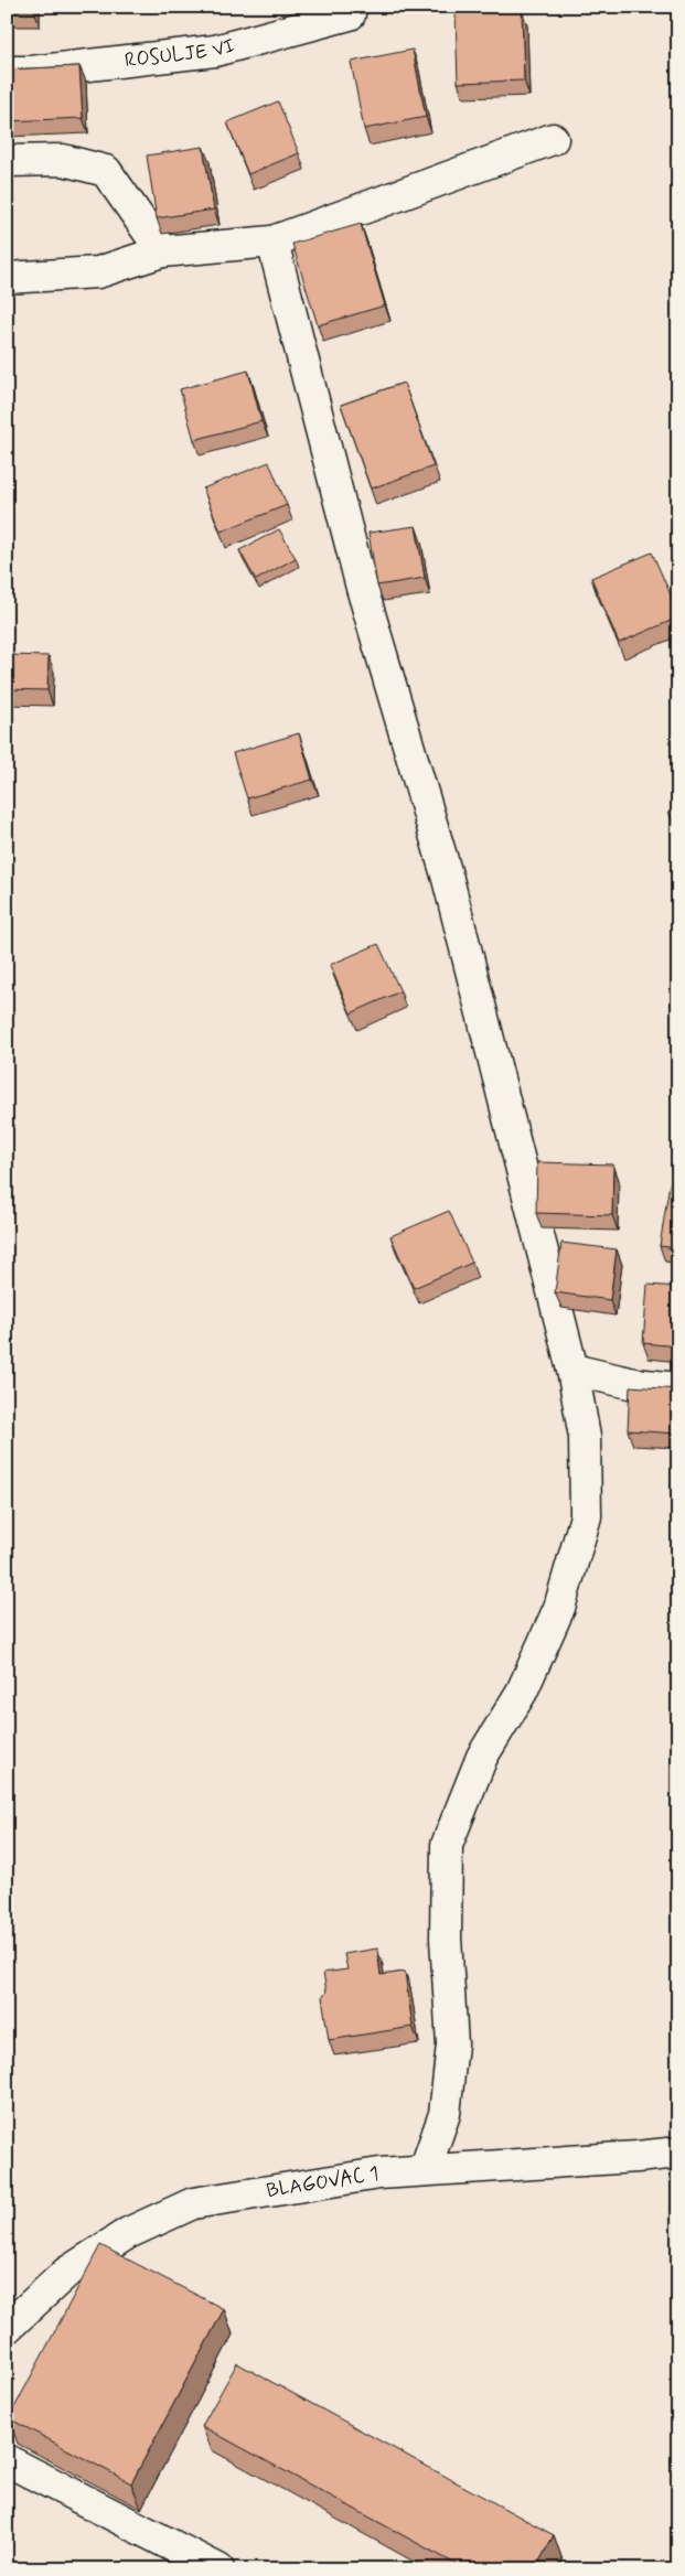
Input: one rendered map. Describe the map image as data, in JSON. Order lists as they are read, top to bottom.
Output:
{
  "streets": {
    "street": ["ROSULJE VI", "BLAGOVAC 1"]
  }
}
